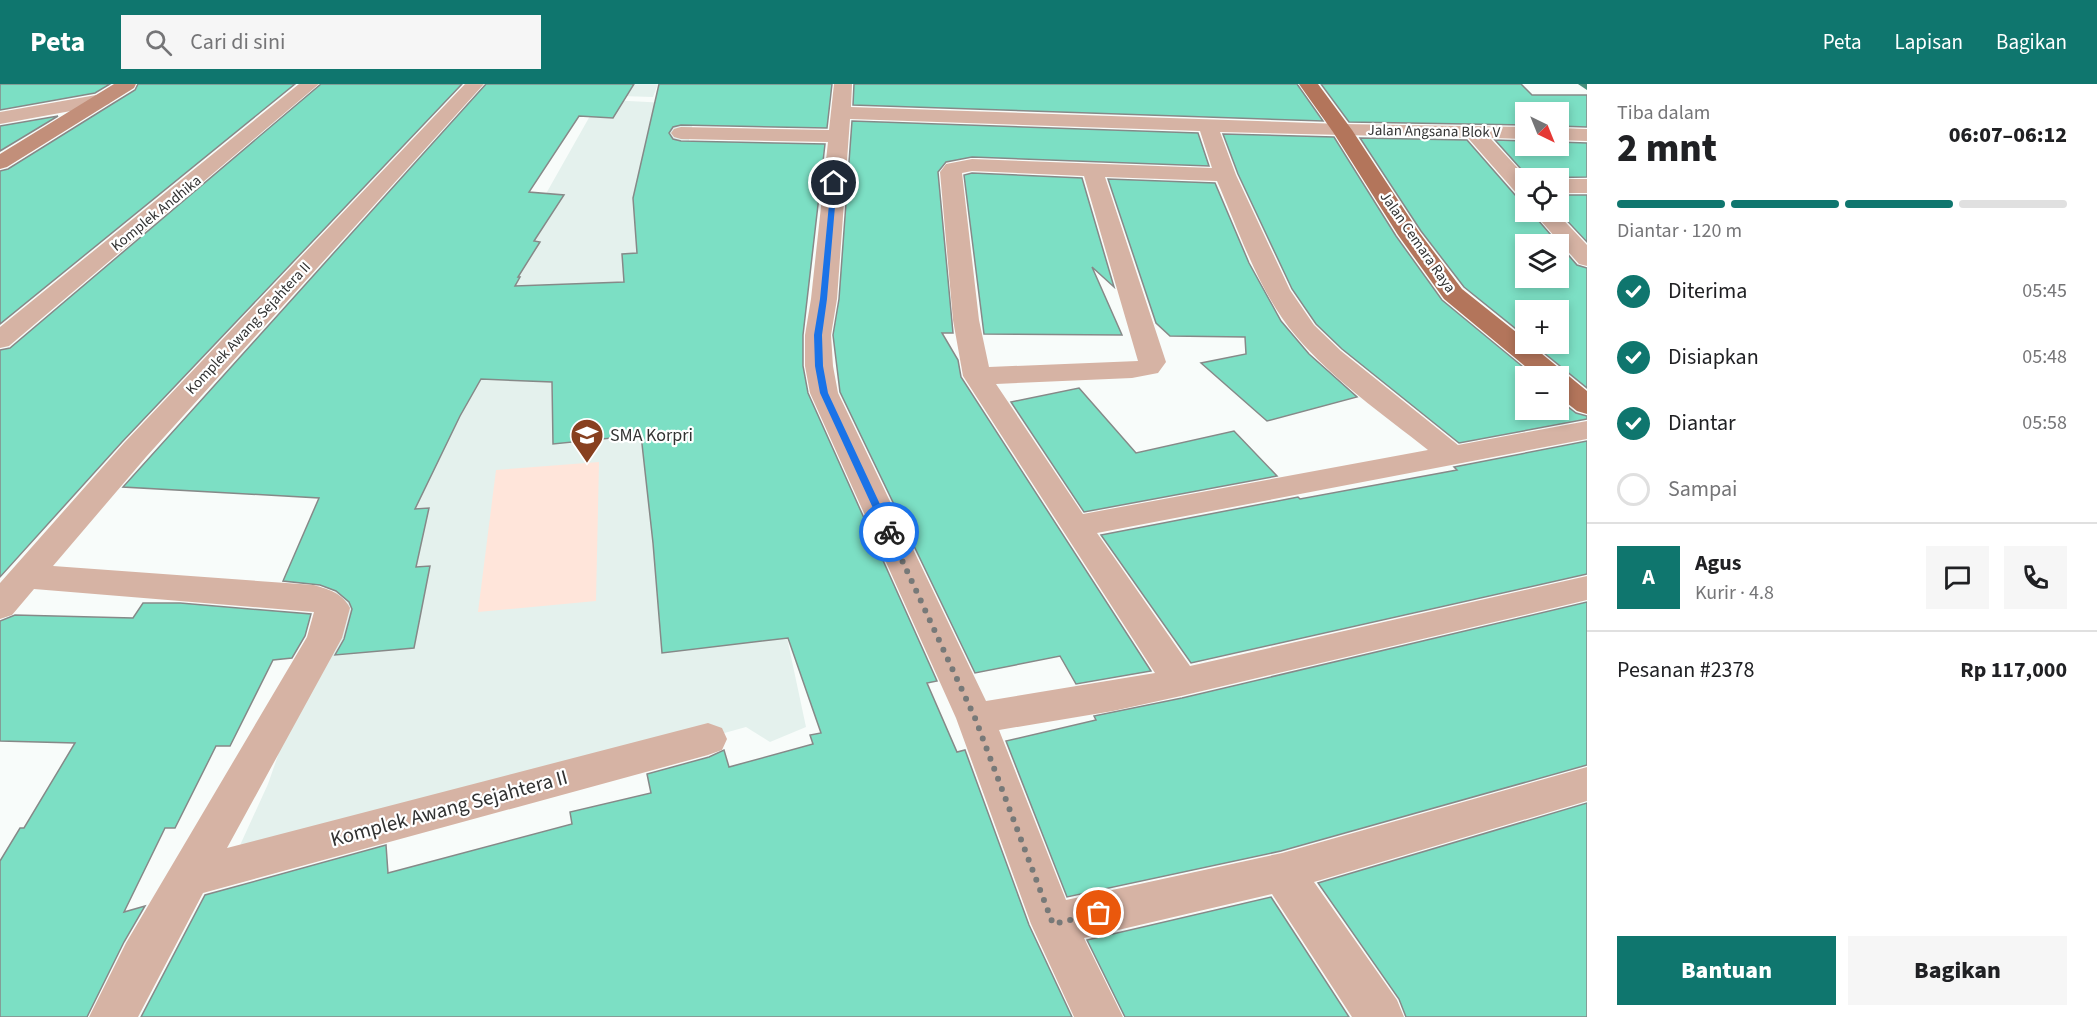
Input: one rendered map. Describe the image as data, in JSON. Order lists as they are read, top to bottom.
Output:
{
  "streets": {
    "main road": ["Jalan Cemara Raya"],
    "street": ["Jalan Angsana Blok V", "Komplek Andhika", "Komplek Awang Sejahtera II"]
  },
  "crossings": [
    ["Jalan Angsana Blok V", "Jalan Cemara Raya"]
  ],
  "places": {
    "school or university": ["SMA Korpri"]
  },
  "north": "bottom right",
  "page": {
    "header": "Peta",
    "search": "Cari di sini",
    "nav": ["Peta", "Lapisan", "Bagikan"],
    "heading": ["2 mnt", "Tiba dalam", "06:07–06:12"],
    "panel": [
      "Agus",
      "Kurir · 4.8",
      "Pesanan #2378",
      "Rp 117,000"
    ],
    "map_buttons": ["+", "−"],
    "bar": "Diantar · 120 m",
    "list": [
      ["Diterima", "05:45"],
      ["Disiapkan", "05:48"],
      ["Diantar", "05:58"],
      "Sampai"
    ],
    "round": "A",
    "buttons": ["Bantuan", "Bagikan"]
  }
}
